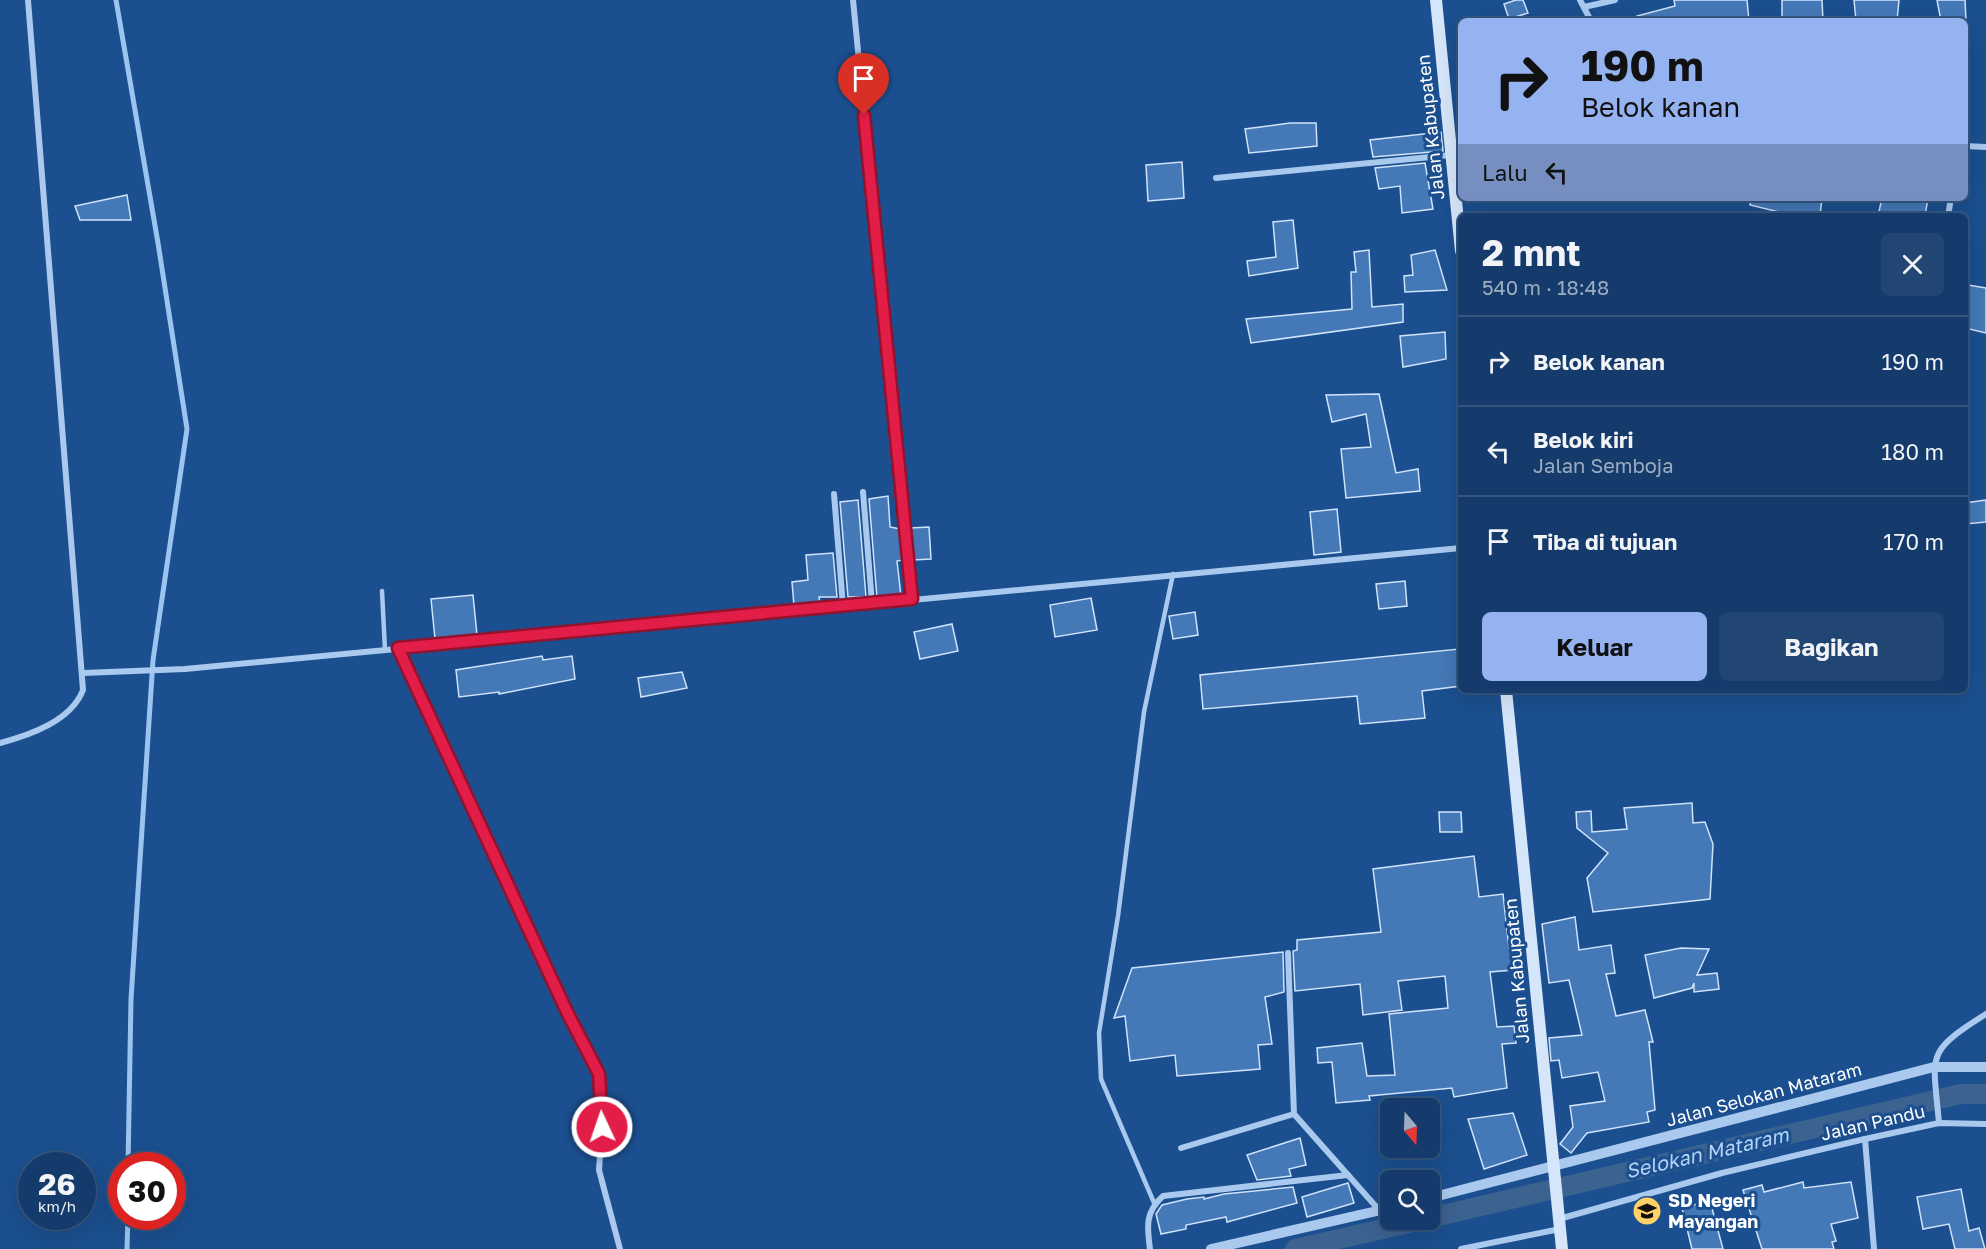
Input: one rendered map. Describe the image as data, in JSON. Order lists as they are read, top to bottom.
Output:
{
  "streets": {
    "main road": ["Jalan Kabupaten"],
    "street": ["Jalan Selokan Mataram", "Jalan Pandu"]
  },
  "crossings": [
    ["Jalan Kabupaten", "Jalan Selokan Mataram"],
    ["Jalan Kabupaten", "Jalan Pandu"]
  ],
  "water": ["Selokan Mataram"],
  "places": {
    "school or university": ["SD Negeri Mayangan"]
  },
  "north": "bottom",
  "page": {
    "turn": ["190 m", "Belok kanan"],
    "then": "Lalu",
    "heading": ["2 mnt", "540 m · 18:48"],
    "list": [
      {
        "name": "Belok kanan",
        "value": "190 m"
      },
      {
        "name": "Belok kiri",
        "note": "Jalan Semboja",
        "value": "180 m"
      },
      {
        "name": "Tiba di tujuan",
        "value": "170 m"
      }
    ],
    "buttons": ["Keluar", "Bagikan"],
    "speed": "26 km/h",
    "limit": "30"
  }
}
